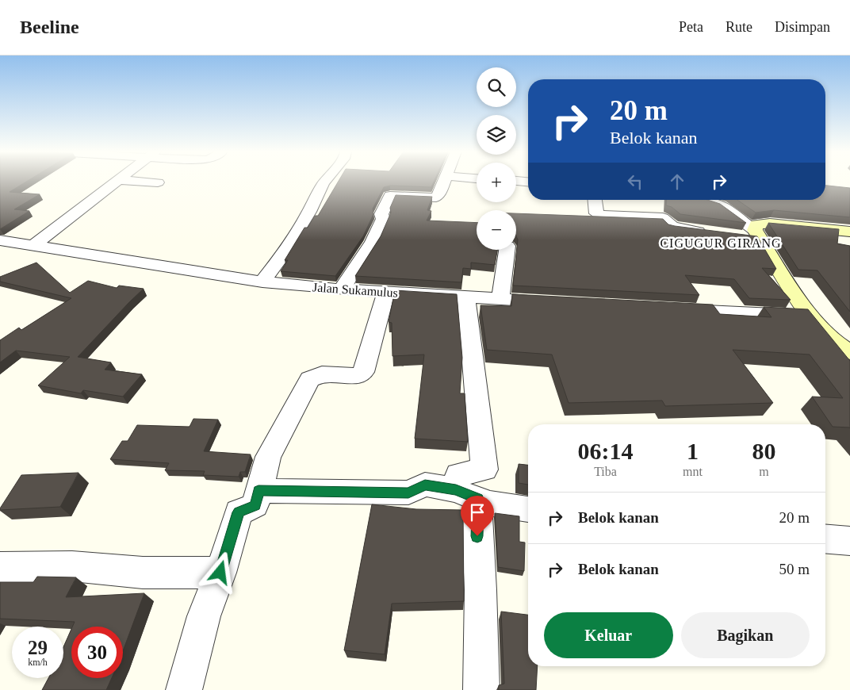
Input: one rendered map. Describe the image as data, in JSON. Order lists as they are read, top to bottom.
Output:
{
  "streets": {
    "street": ["Jalan Sukamulus"]
  },
  "districts": ["CIGUGUR GIRANG"],
  "page": {
    "header": "Beeline",
    "nav": ["Peta", "Rute", "Disimpan"],
    "map_buttons": ["+", "−"],
    "turn": ["20 m", "Belok kanan"],
    "eta": [
      "06:14",
      "Tiba",
      "1",
      "mnt",
      "80",
      "m"
    ],
    "list": [
      {
        "name": "Belok kanan",
        "value": "20 m"
      },
      {
        "name": "Belok kanan",
        "value": "50 m"
      }
    ],
    "buttons": ["Keluar", "Bagikan"],
    "speed": "29 km/h",
    "limit": "30"
  }
}
